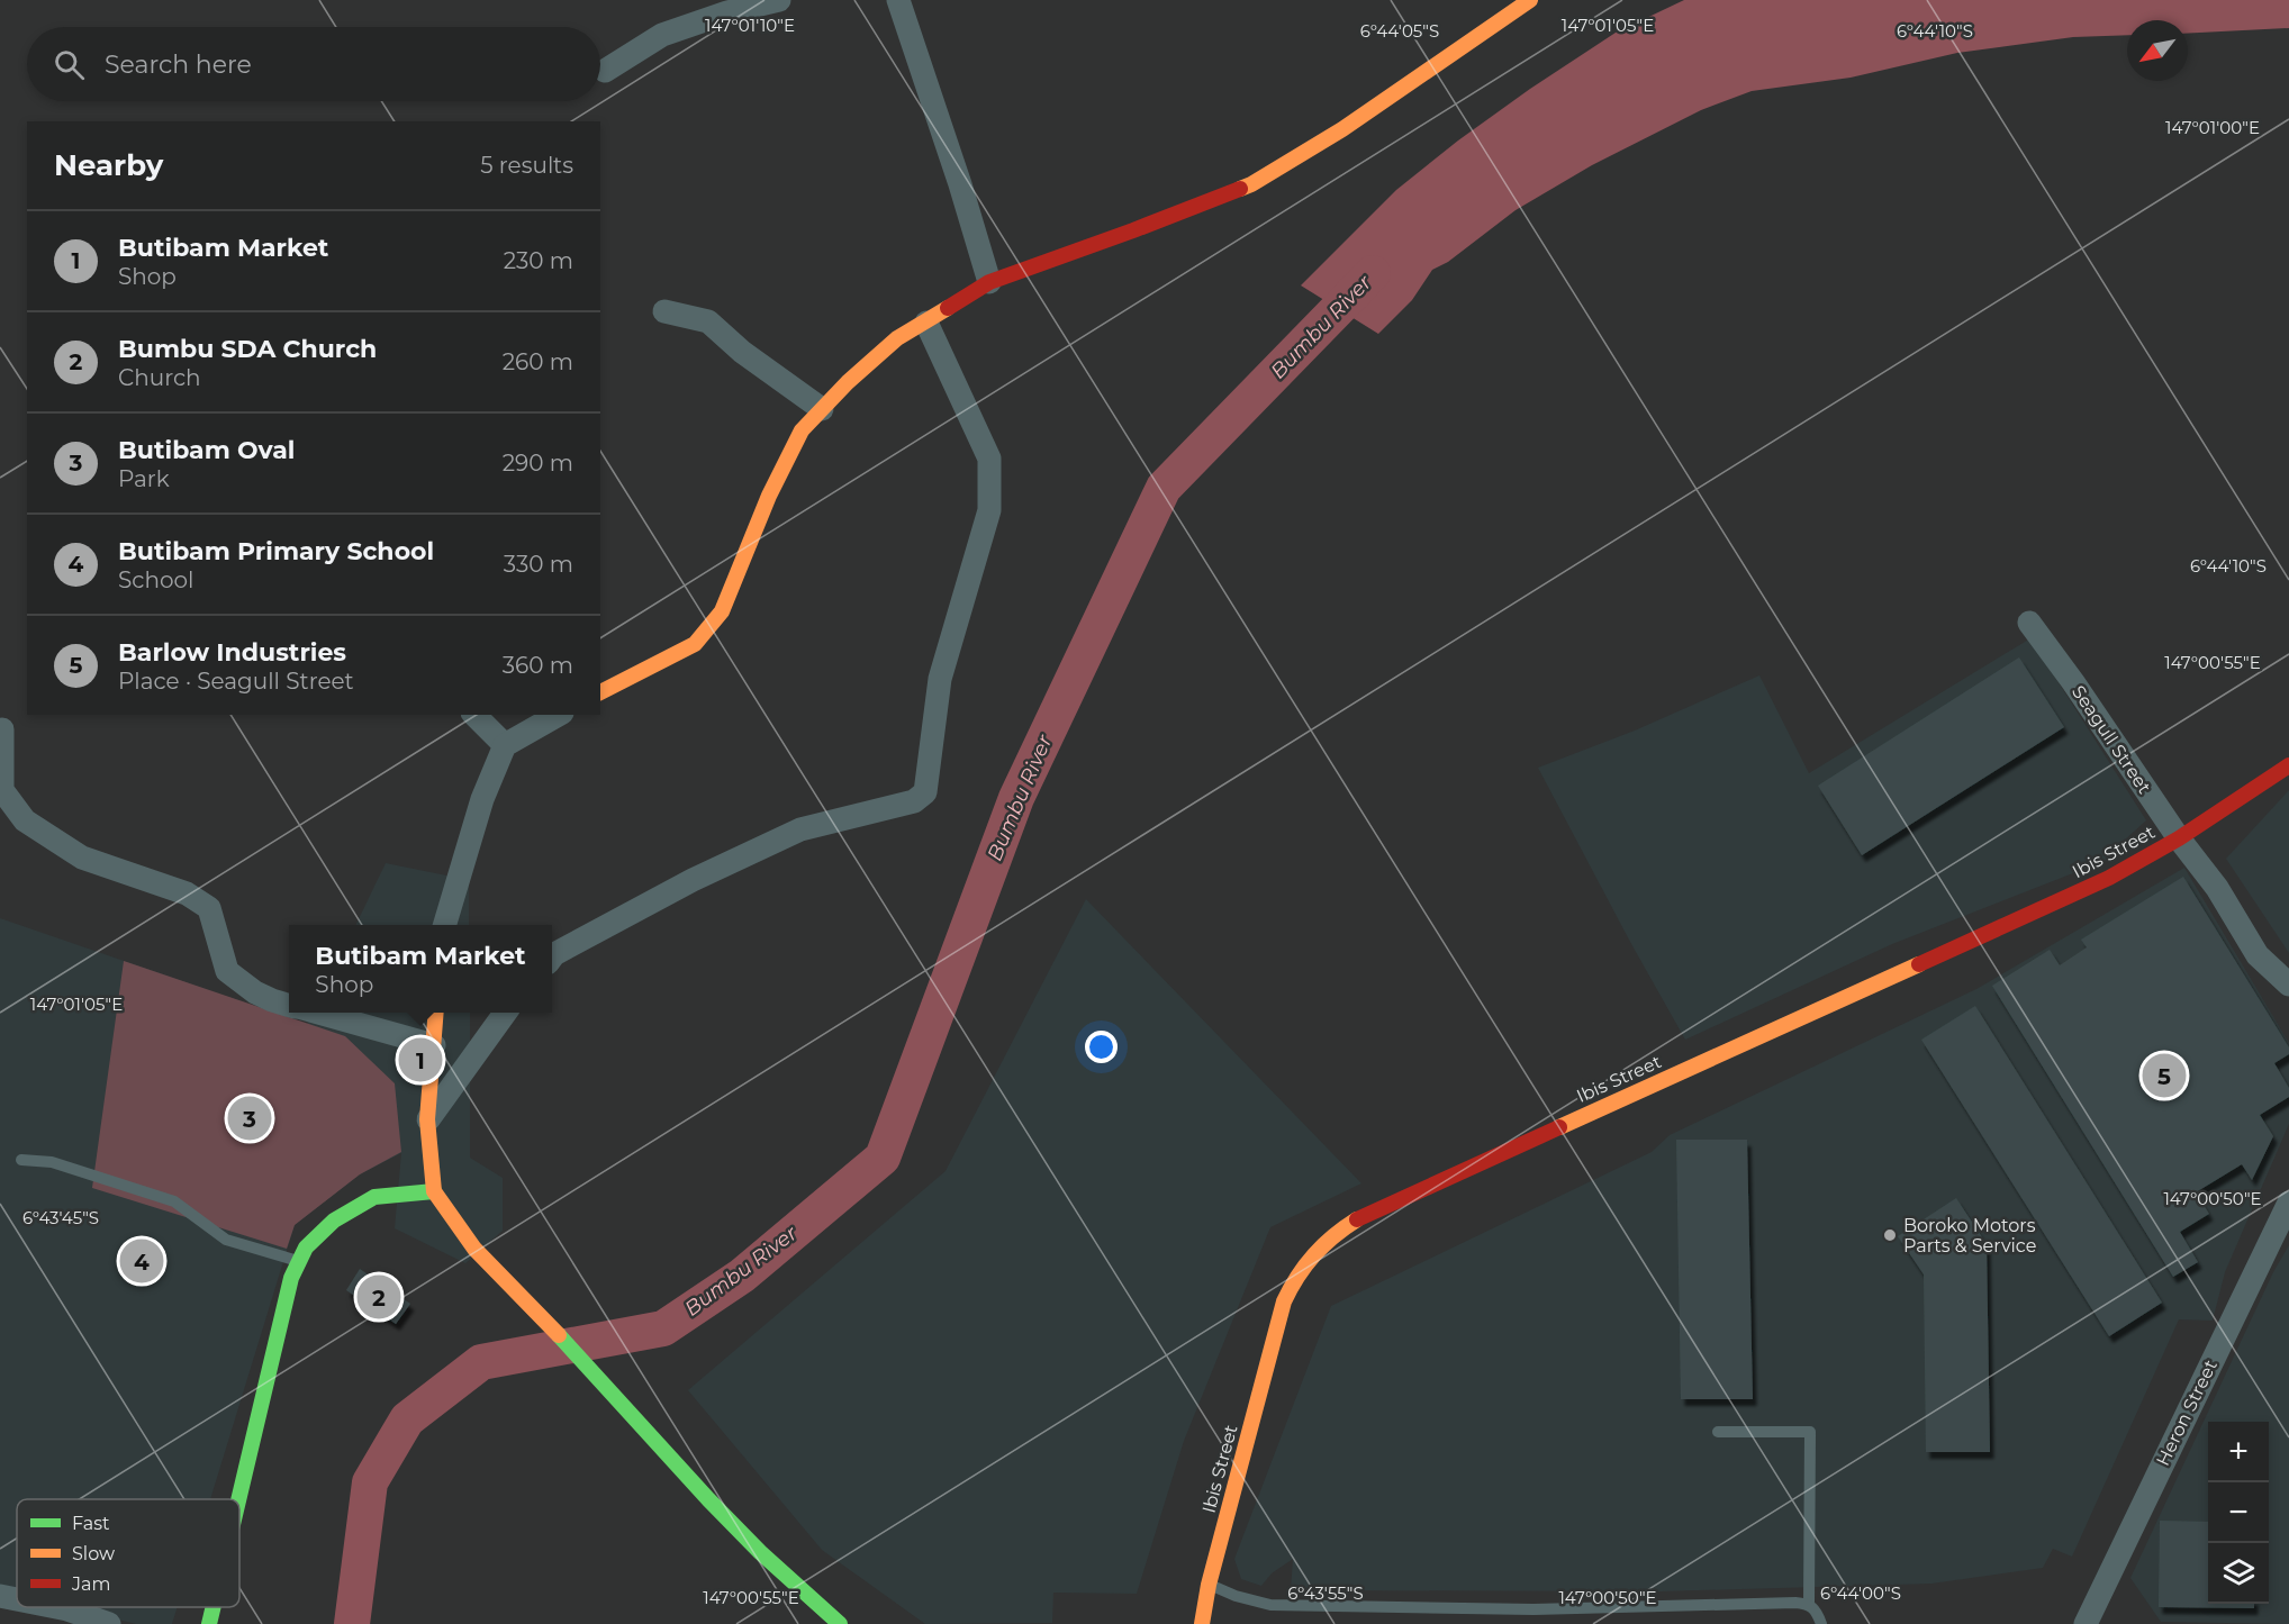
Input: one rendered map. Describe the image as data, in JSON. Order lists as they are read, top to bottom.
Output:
{
  "streets": {
    "street": ["Seagull Street", "Ibis Street", "Heron Street"]
  },
  "crossings": [
    ["Seagull Street", "Ibis Street"]
  ],
  "water": ["Bumbu River"],
  "places": ["Boroko Motors Parts & Service"],
  "legend": ["Fast", "Slow", "Jam"],
  "north": "bottom left",
  "page": {
    "search": "Search here",
    "heading": ["Nearby", "5 results"],
    "list": [
      {
        "mark": "1",
        "name": "Butibam Market",
        "note": "Shop",
        "value": "230 m"
      },
      {
        "mark": "2",
        "name": "Bumbu SDA Church",
        "note": "Church",
        "value": "260 m"
      },
      {
        "mark": "3",
        "name": "Butibam Oval",
        "note": "Park",
        "value": "290 m"
      },
      {
        "mark": "4",
        "name": "Butibam Primary School",
        "note": "School",
        "value": "330 m"
      },
      {
        "mark": "5",
        "name": "Barlow Industries",
        "note": "Place · Seagull Street",
        "value": "360 m"
      }
    ],
    "popup": ["Butibam Market", "Shop"],
    "pins": [
      "1",
      "5",
      "3",
      "4",
      "2"
    ],
    "map_buttons": ["+", "−"]
  },
  "coordinates": [
    "147°01'05\"E",
    "147°01'10\"E",
    "6°44'10\"S",
    "6°44'05\"S",
    "147°01'00\"E",
    "147°00'55\"E",
    "147°00'50\"E",
    "6°43'45\"S",
    "6°43'55\"S",
    "6°44'00\"S"
  ]
}
